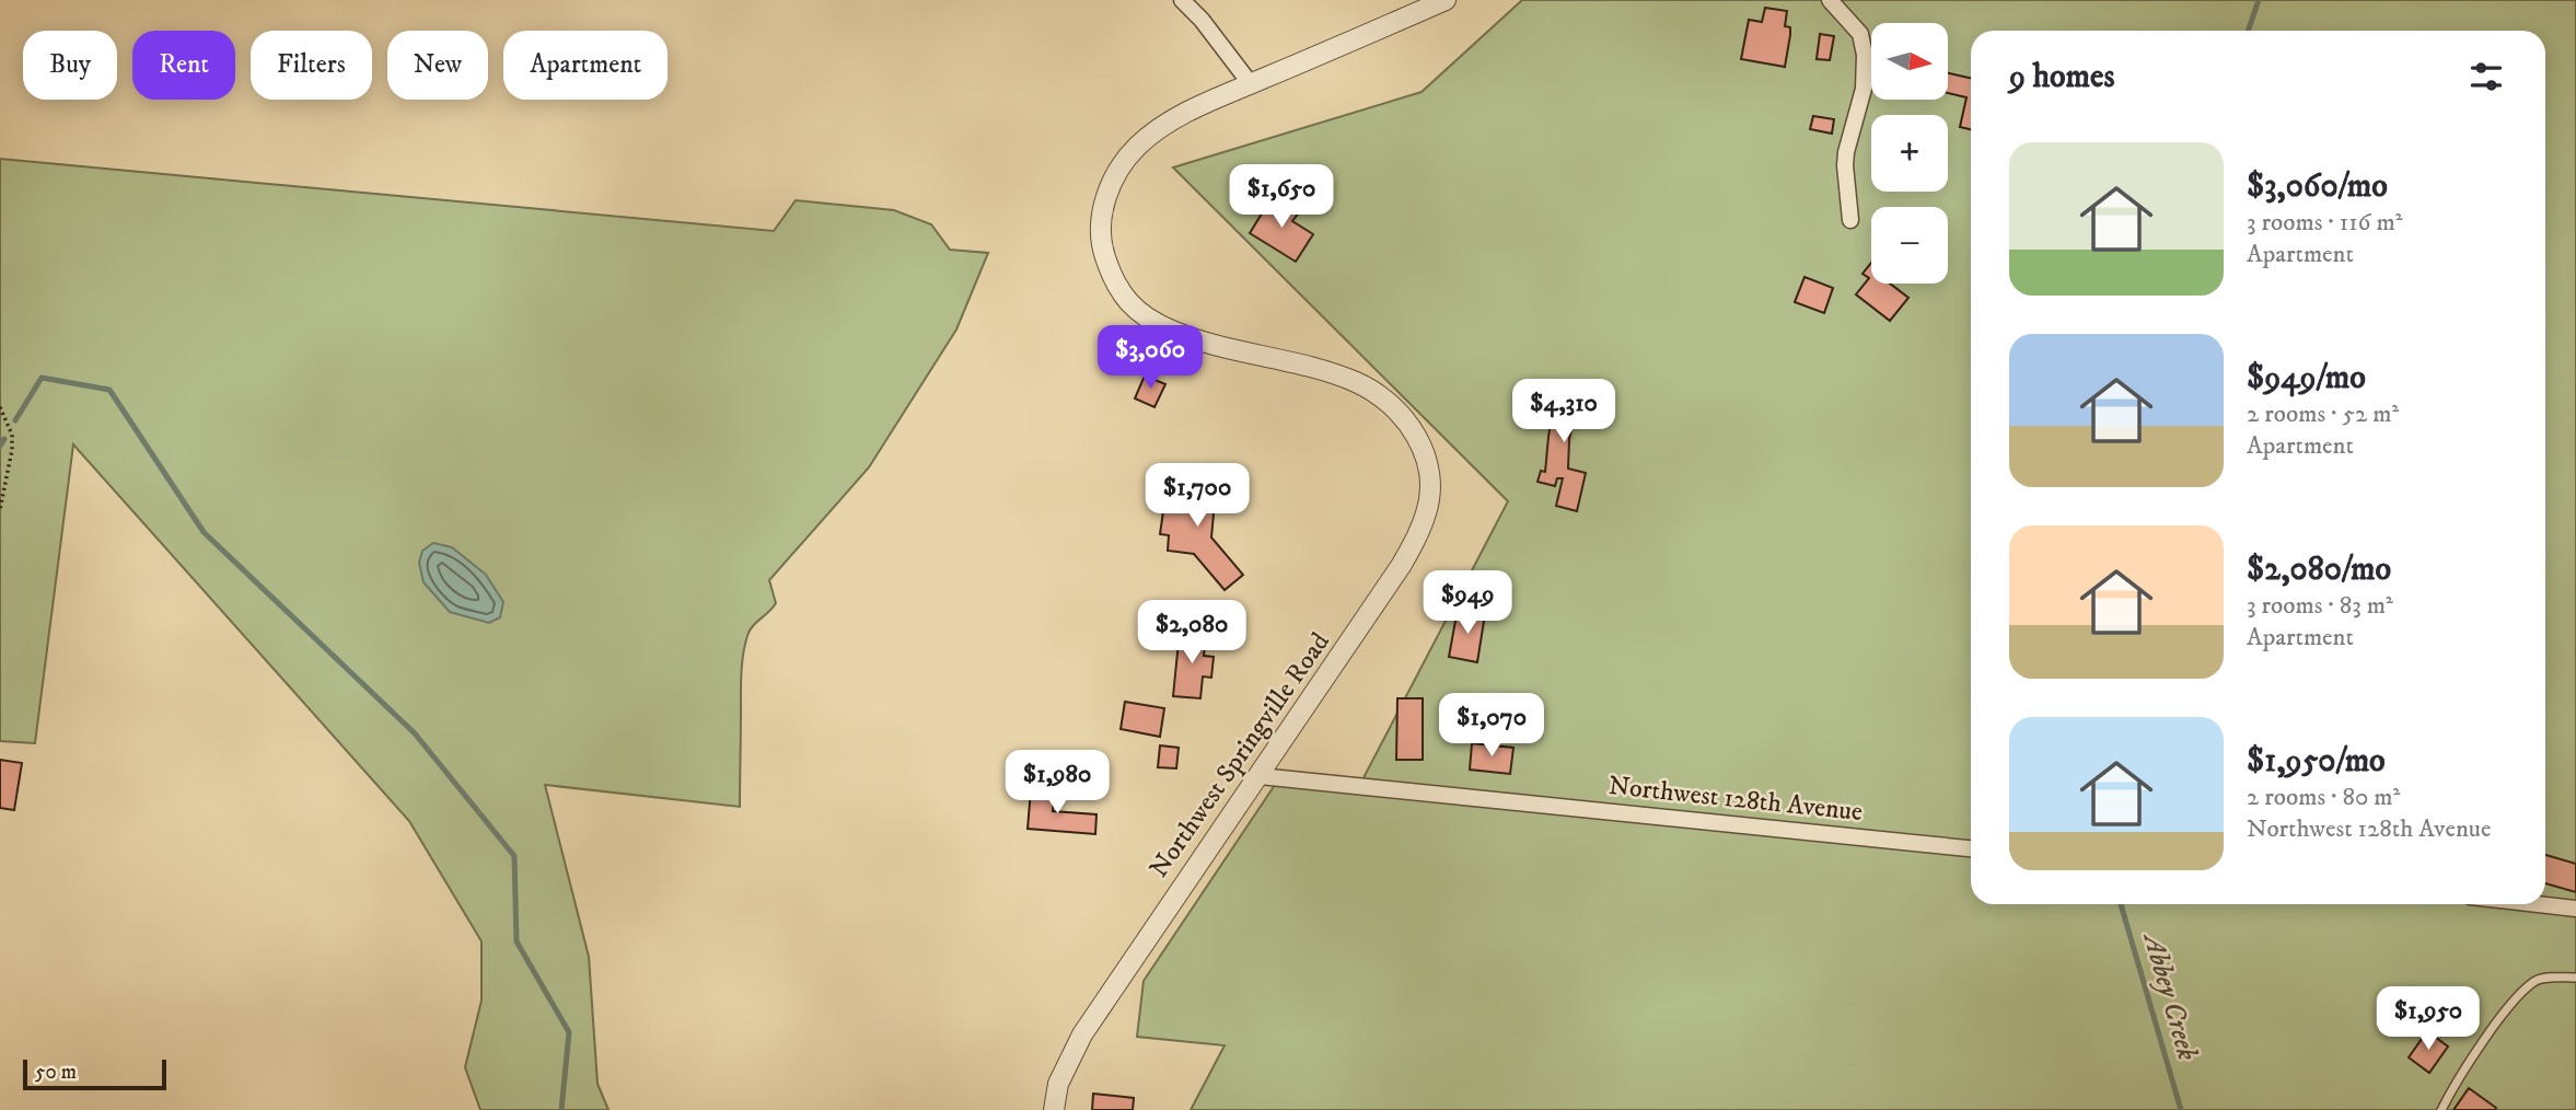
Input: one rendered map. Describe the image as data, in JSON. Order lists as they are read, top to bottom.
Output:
{
  "streets": {
    "street": ["Northwest Springville Road", "Northwest 128th Avenue"]
  },
  "crossings": [
    ["Northwest Springville Road", "Northwest 128th Avenue"]
  ],
  "water": ["Abbey Creek"],
  "scale_bar": "50 m",
  "north": "right",
  "page": {
    "map_buttons": ["+", "−"],
    "chip": [
      "Buy",
      "Rent",
      "Filters",
      "New",
      "Apartment"
    ],
    "heading": "9 homes",
    "list": [
      {
        "name": "$3,060/mo",
        "note": "3 rooms · 116 m² · Apartment"
      },
      {
        "name": "$949/mo",
        "note": "2 rooms · 52 m² · Apartment"
      },
      {
        "name": "$2,080/mo",
        "note": "3 rooms · 83 m² · Apartment"
      },
      {
        "name": "$1,950/mo",
        "note": "2 rooms · 80 m² · Northwest 128th Avenue"
      }
    ],
    "price": [
      "$1,650",
      "$3,060",
      "$4,310",
      "$1,700",
      "$949",
      "$2,080",
      "$1,070",
      "$1,980",
      "$1,950"
    ],
    "scale": "50 m"
  }
}
